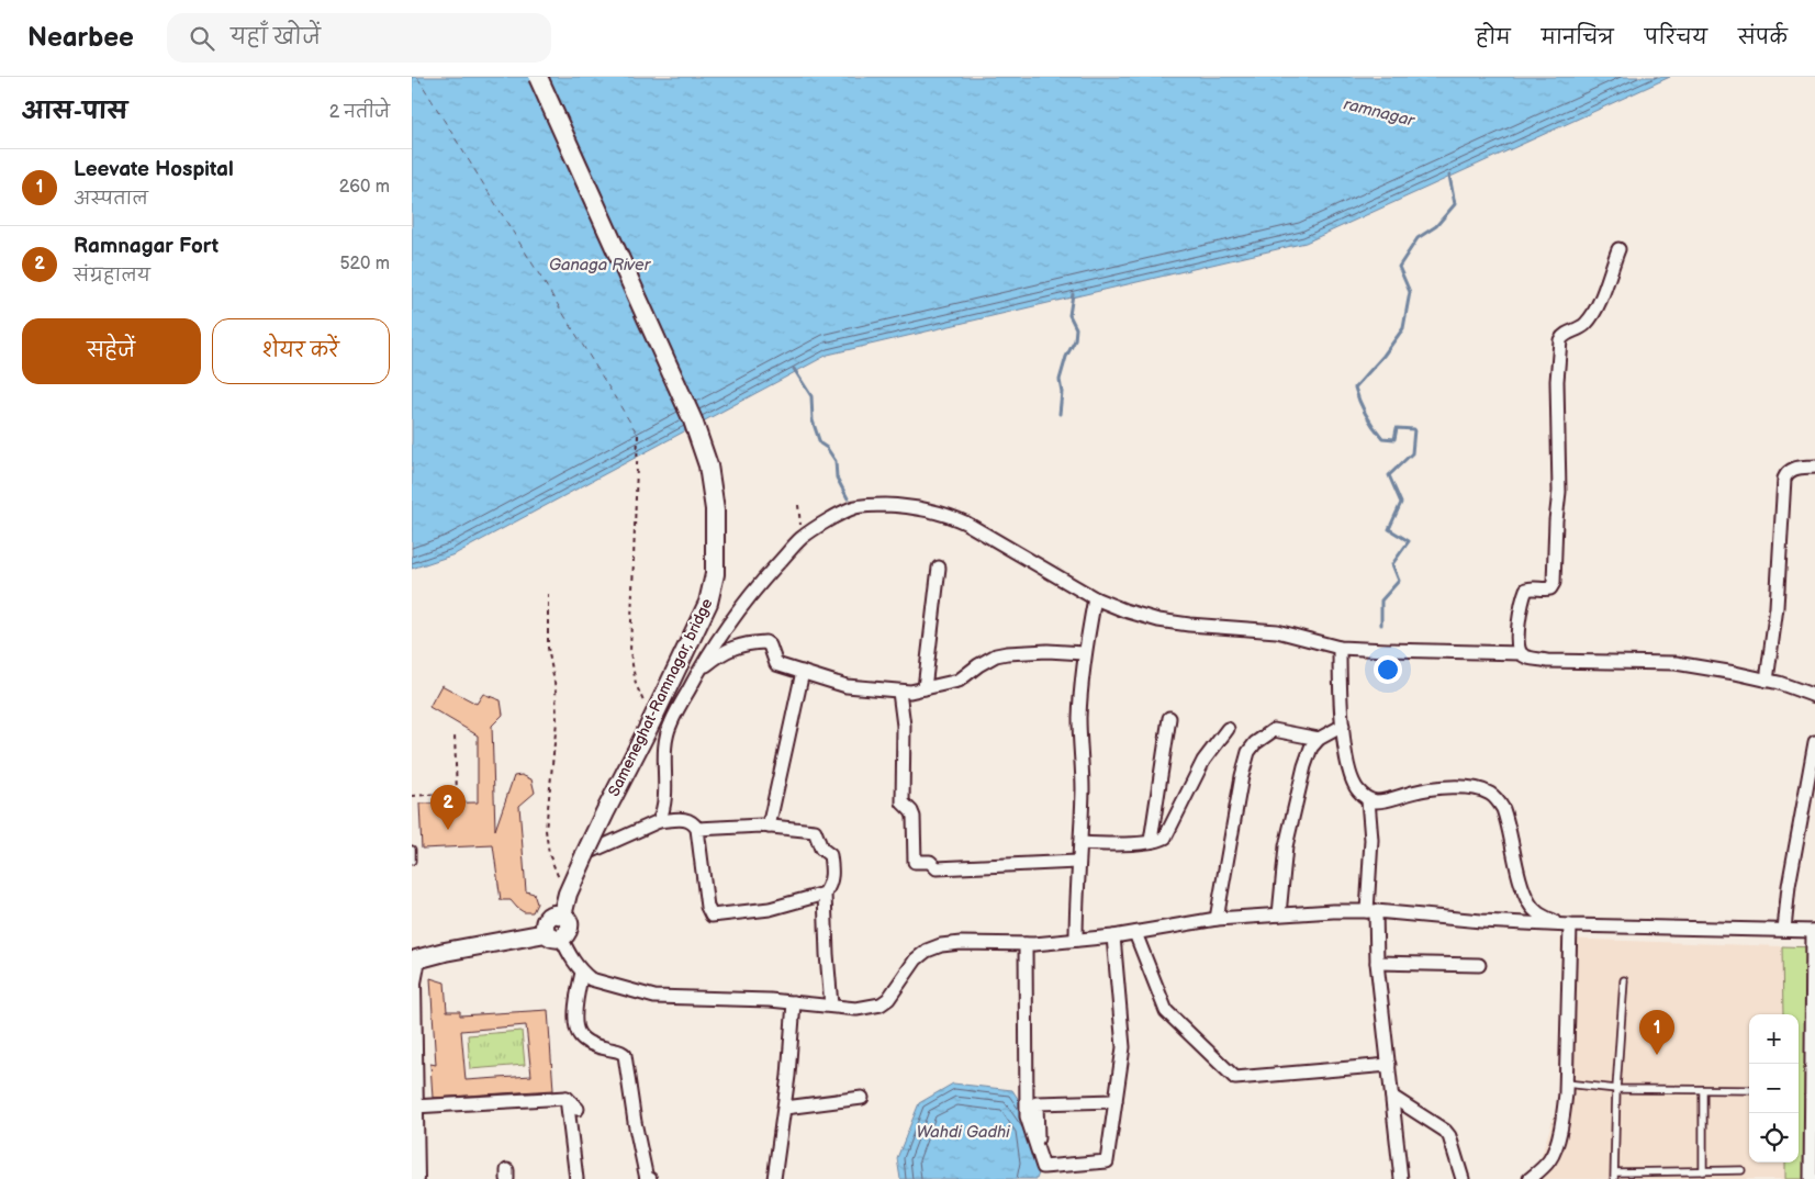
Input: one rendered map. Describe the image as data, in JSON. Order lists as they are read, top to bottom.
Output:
{
  "streets": {
    "main road": ["Sameneghat-Ramnagar, bridge"]
  },
  "water": ["ramnagar", "Ganaga River", "Wahdi Gadhi"],
  "page": {
    "header": "Nearbee",
    "search": "यहाँ खोजें",
    "nav": [
      "होम",
      "मानचित्र",
      "परिचय",
      "संपर्क"
    ],
    "heading": ["आस-पास", "2 नतीजे"],
    "list": [
      {
        "mark": "1",
        "name": "Leevate Hospital",
        "note": "अस्पताल",
        "value": "260 m"
      },
      {
        "mark": "2",
        "name": "Ramnagar Fort",
        "note": "संग्रहालय",
        "value": "520 m"
      }
    ],
    "buttons": ["सहेजें", "शेयर करें"],
    "pins": ["2", "1"],
    "map_buttons": ["+", "−"]
  }
}
